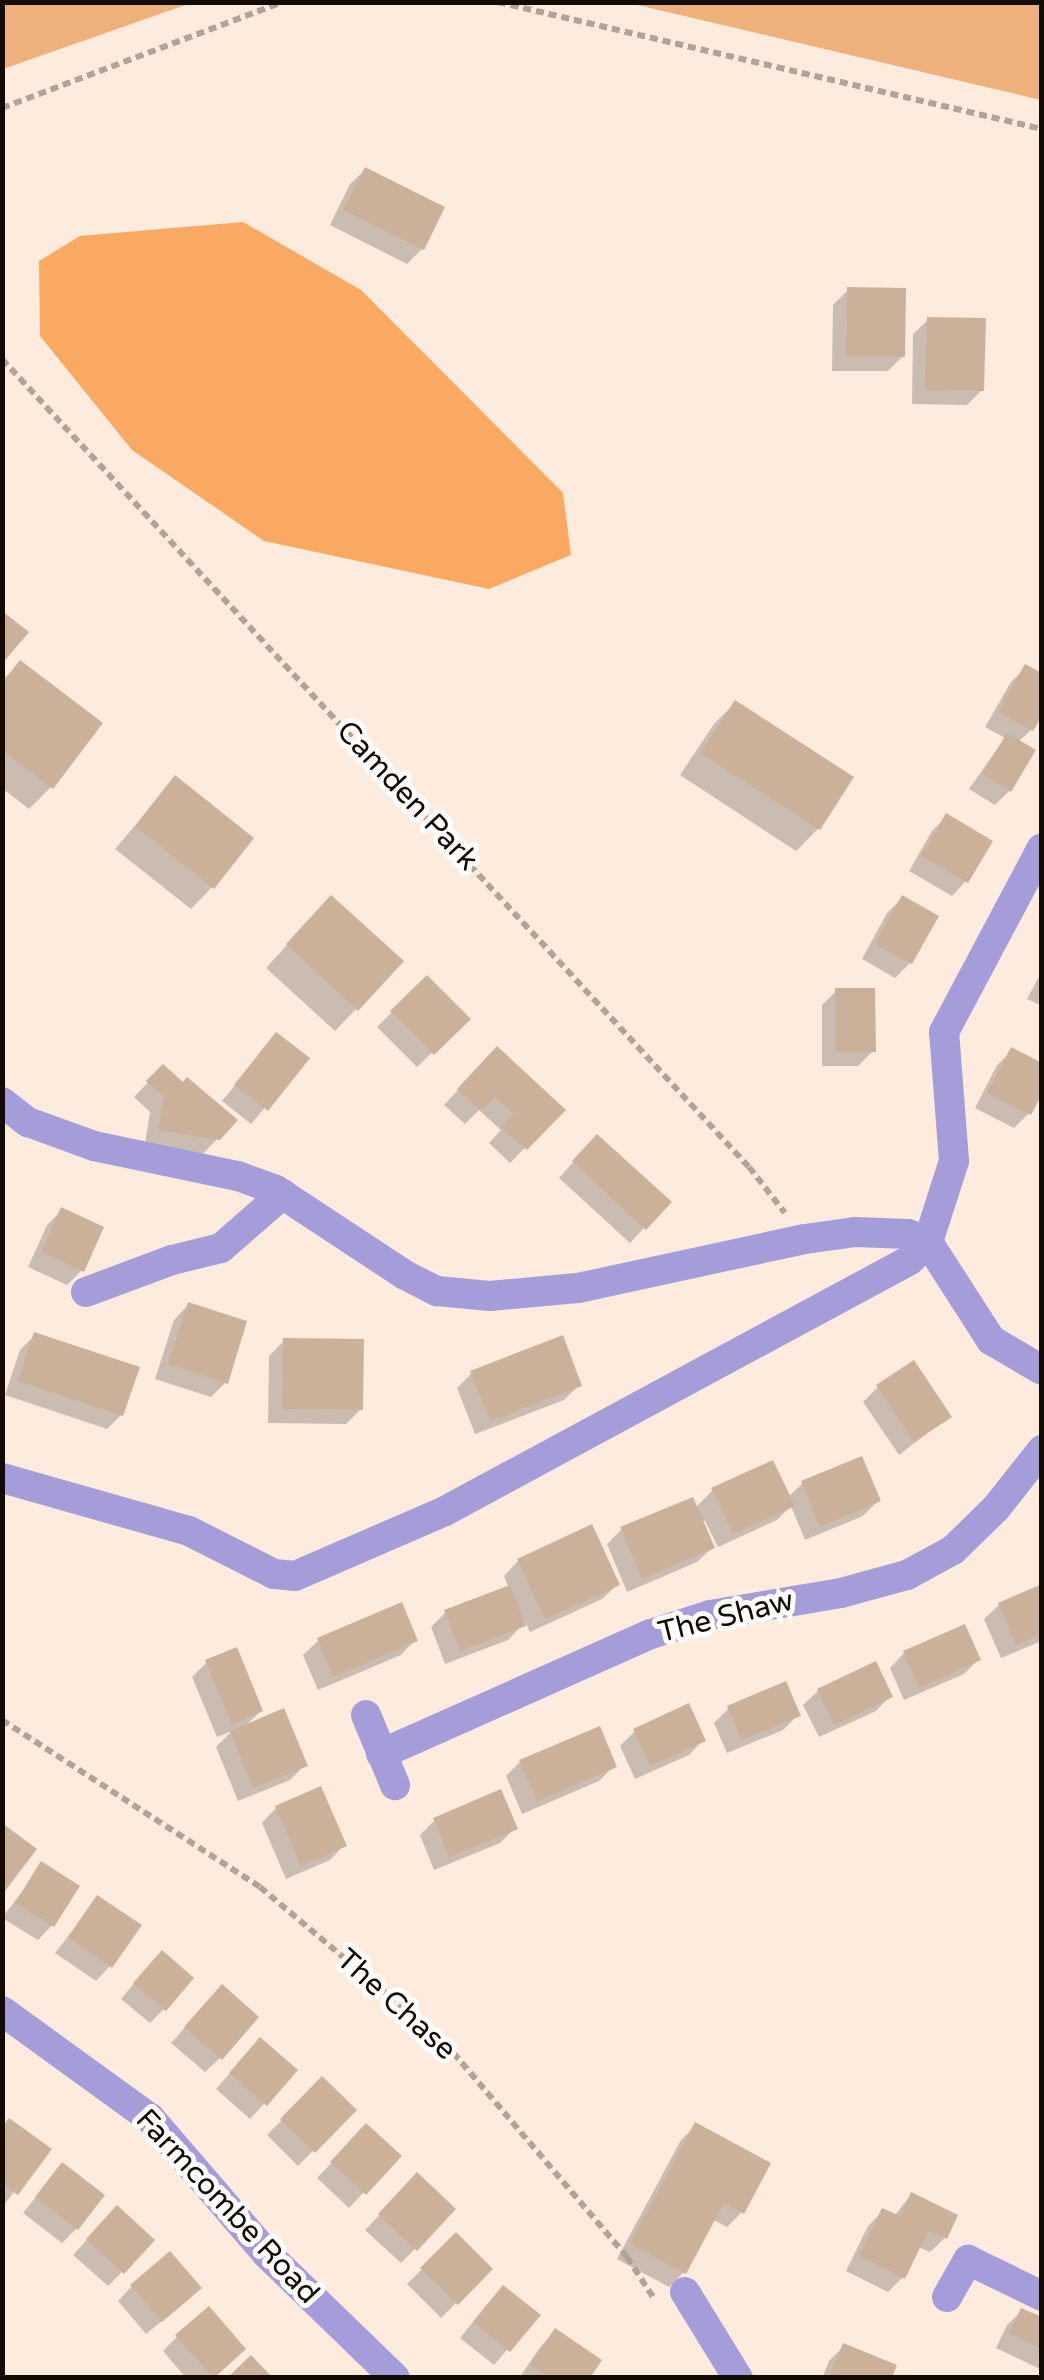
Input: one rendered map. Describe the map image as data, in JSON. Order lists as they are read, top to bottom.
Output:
{
  "streets": {
    "street": ["The Shaw", "Farmcombe Road"],
    "path": ["Camden Park", "The Chase"]
  }
}
